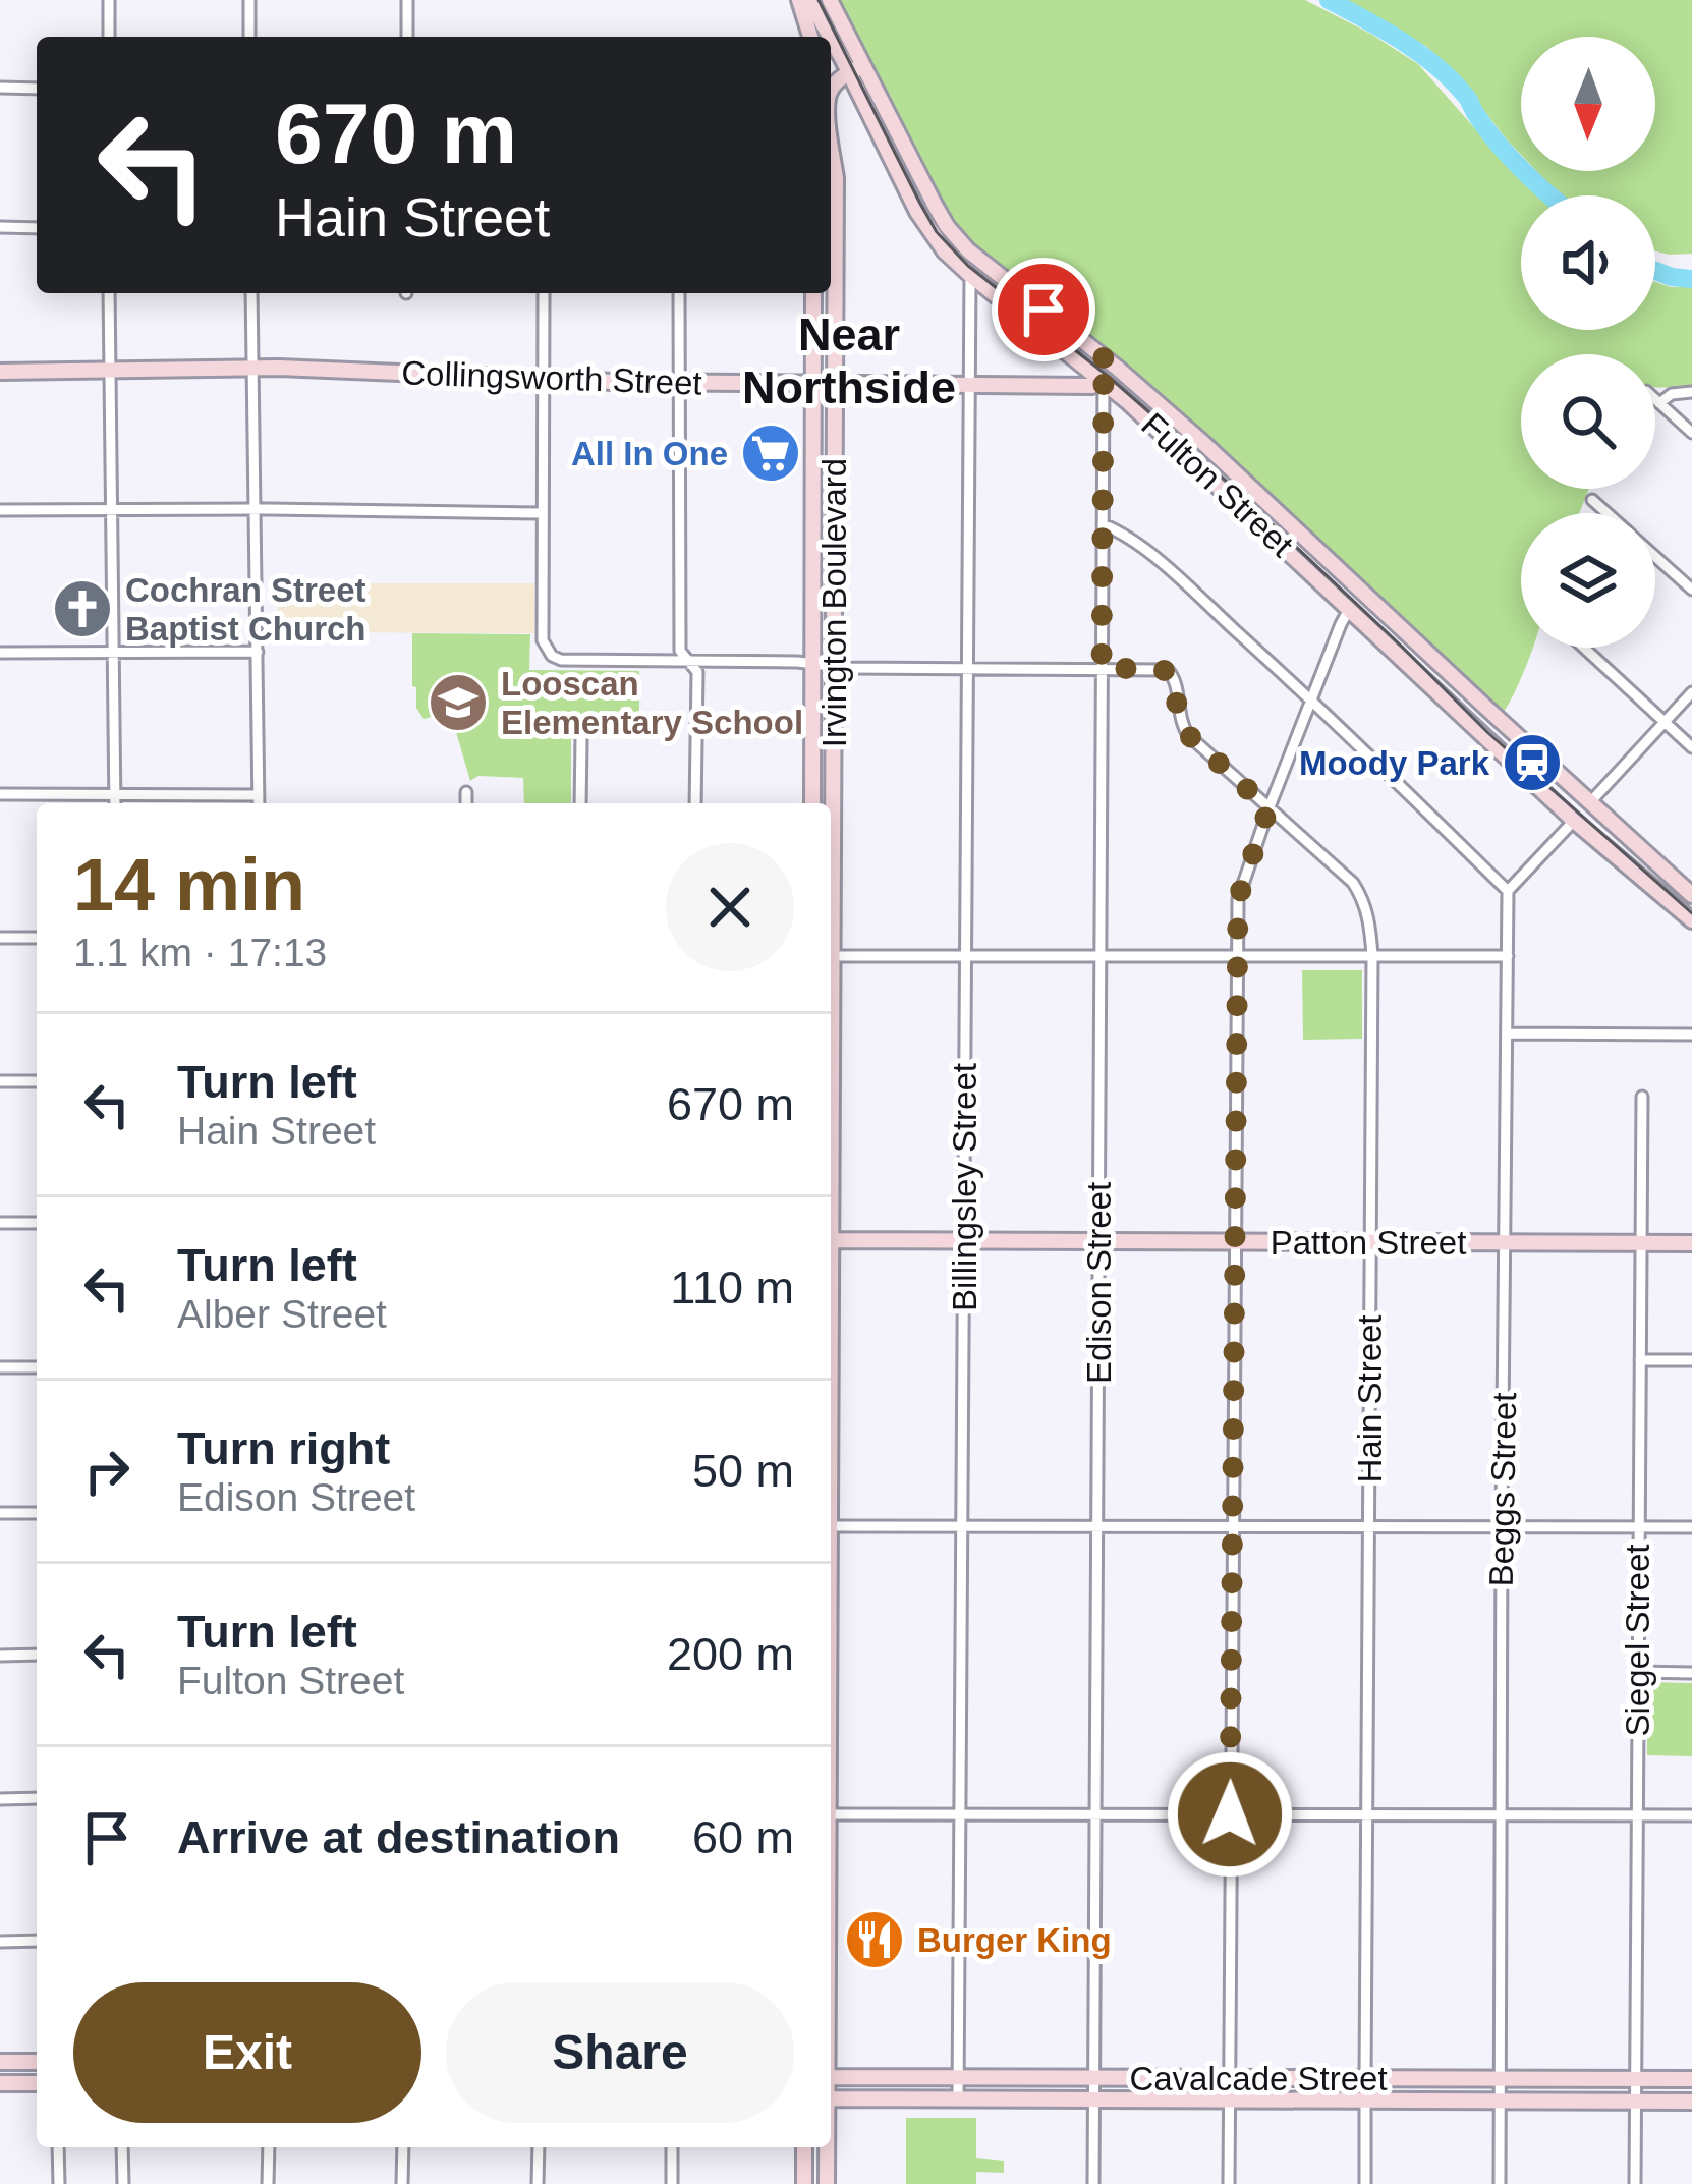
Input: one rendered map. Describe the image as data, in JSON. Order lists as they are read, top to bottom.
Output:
{
  "streets": {
    "main road": [
      "Collingsworth Street",
      "Fulton Street",
      "Irvington Boulevard",
      "Patton Street",
      "Cavalcade Street"
    ],
    "street": [
      "Billingsley Street",
      "Edison Street",
      "Hain Street",
      "Beggs Street",
      "Siegel Street"
    ]
  },
  "crossings": [
    ["Collingsworth Street", "Fulton Street"],
    ["Collingsworth Street", "Irvington Boulevard"],
    ["Collingsworth Street", "Billingsley Street"],
    ["Collingsworth Street", "Edison Street"],
    ["Fulton Street", "Billingsley Street"],
    ["Fulton Street", "Edison Street"],
    ["Billingsley Street", "Patton Street"],
    ["Billingsley Street", "Cavalcade Street"],
    ["Patton Street", "Edison Street"],
    ["Patton Street", "Hain Street"],
    ["Patton Street", "Beggs Street"],
    ["Patton Street", "Siegel Street"],
    ["Edison Street", "Hain Street"],
    ["Edison Street", "Cavalcade Street"],
    ["Hain Street", "Cavalcade Street"],
    ["Beggs Street", "Cavalcade Street"],
    ["Siegel Street", "Cavalcade Street"]
  ],
  "districts": ["Near Northside"],
  "places": {
    "supermarket": ["All In One"],
    "church": ["Cochran Street Baptist Church"],
    "school or university": ["Looscan Elementary School"],
    "station": ["Moody Park"],
    "restaurant": ["Burger King"]
  },
  "north": "bottom",
  "page": {
    "turn": ["670 m", "Hain Street"],
    "heading": ["14 min", "1.1 km · 17:13"],
    "list": [
      {
        "name": "Turn left",
        "note": "Hain Street",
        "value": "670 m"
      },
      {
        "name": "Turn left",
        "note": "Alber Street",
        "value": "110 m"
      },
      {
        "name": "Turn right",
        "note": "Edison Street",
        "value": "50 m"
      },
      {
        "name": "Turn left",
        "note": "Fulton Street",
        "value": "200 m"
      },
      {
        "name": "Arrive at destination",
        "value": "60 m"
      }
    ],
    "buttons": ["Exit", "Share"]
  }
}
